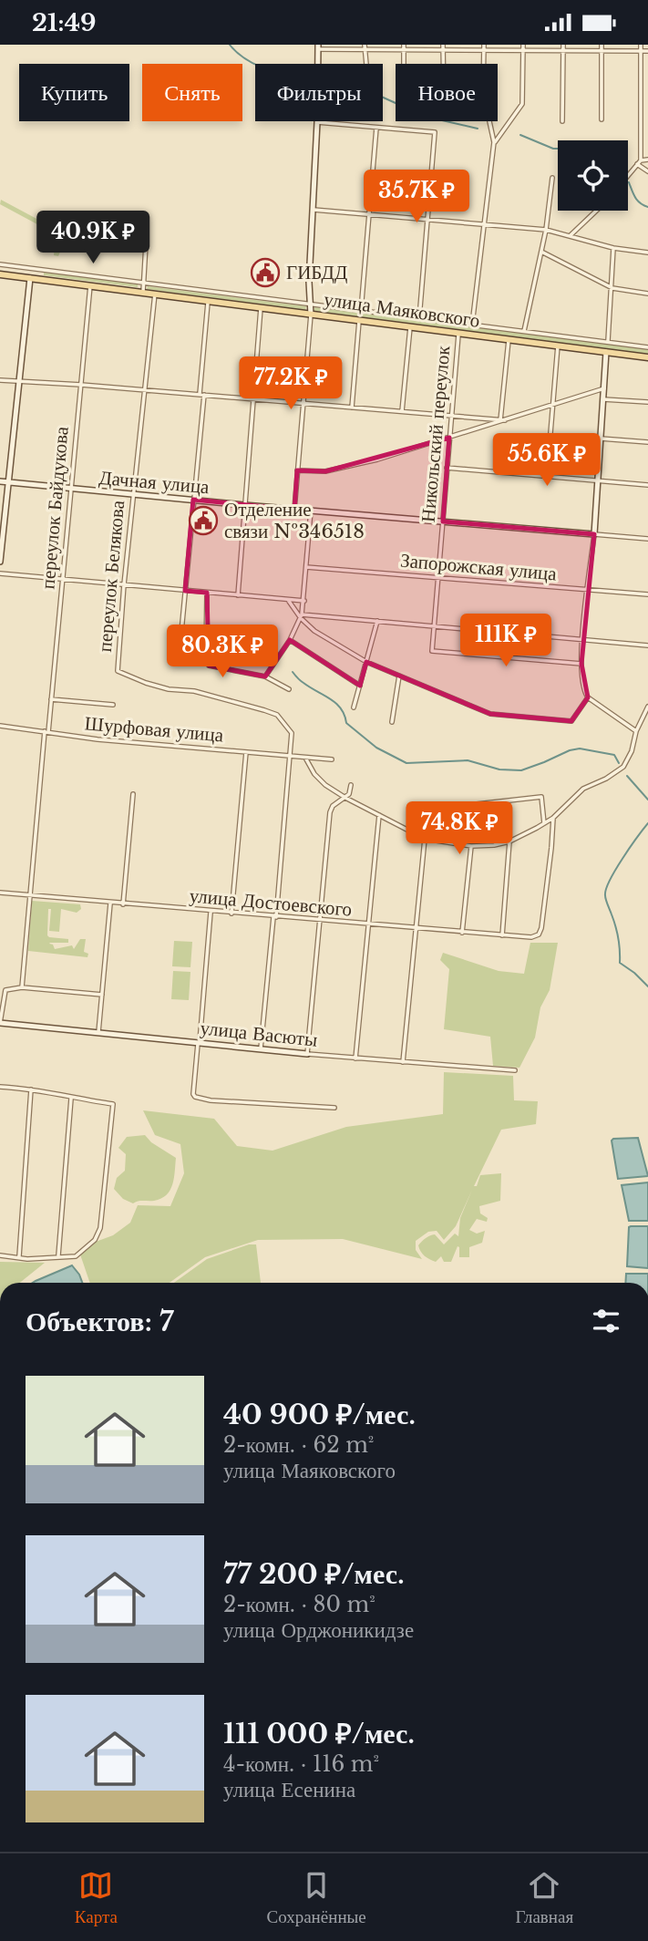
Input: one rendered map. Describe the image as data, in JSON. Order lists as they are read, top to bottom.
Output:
{
  "streets": {
    "main road": ["улица Маяковского"],
    "street": [
      "Никольский переулок",
      "Дачная улица",
      "переулок Байдукова",
      "Запорожская улица",
      "переулок Белякова",
      "Шурфовая улица",
      "улица Достоевского",
      "улица Васюты"
    ]
  },
  "crossings": [
    ["улица Маяковского", "Никольский переулок"],
    ["улица Маяковского", "переулок Байдукова"],
    ["улица Маяковского", "переулок Белякова"],
    ["Никольский переулок", "Дачная улица"],
    ["Никольский переулок", "Запорожская улица"],
    ["Дачная улица", "переулок Байдукова"],
    ["Дачная улица", "переулок Белякова"],
    ["переулок Байдукова", "Шурфовая улица"],
    ["переулок Байдукова", "улица Достоевского"],
    ["переулок Белякова", "Шурфовая улица"]
  ],
  "places": {
    "public building": ["ГИБДД", "Отделение связи №346518"]
  },
  "page": {
    "status": "21:49",
    "chip": [
      "Купить",
      "Снять",
      "Фильтры",
      "Новое"
    ],
    "price": [
      "35.7K ₽",
      "40.9K ₽",
      "77.2K ₽",
      "55.6K ₽",
      "111K ₽",
      "80.3K ₽",
      "74.8K ₽"
    ],
    "heading": "Объектов: 7",
    "list": [
      {
        "name": "40 900 ₽/мес.",
        "note": "2-комн. · 62 m² · улица Маяковского"
      },
      {
        "name": "77 200 ₽/мес.",
        "note": "2-комн. · 80 m² · улица Орджоникидзе"
      },
      {
        "name": "111 000 ₽/мес.",
        "note": "4-комн. · 116 m² · улица Есенина"
      }
    ],
    "tabs": ["Карта", "Сохранённые", "Главная"]
  }
}
